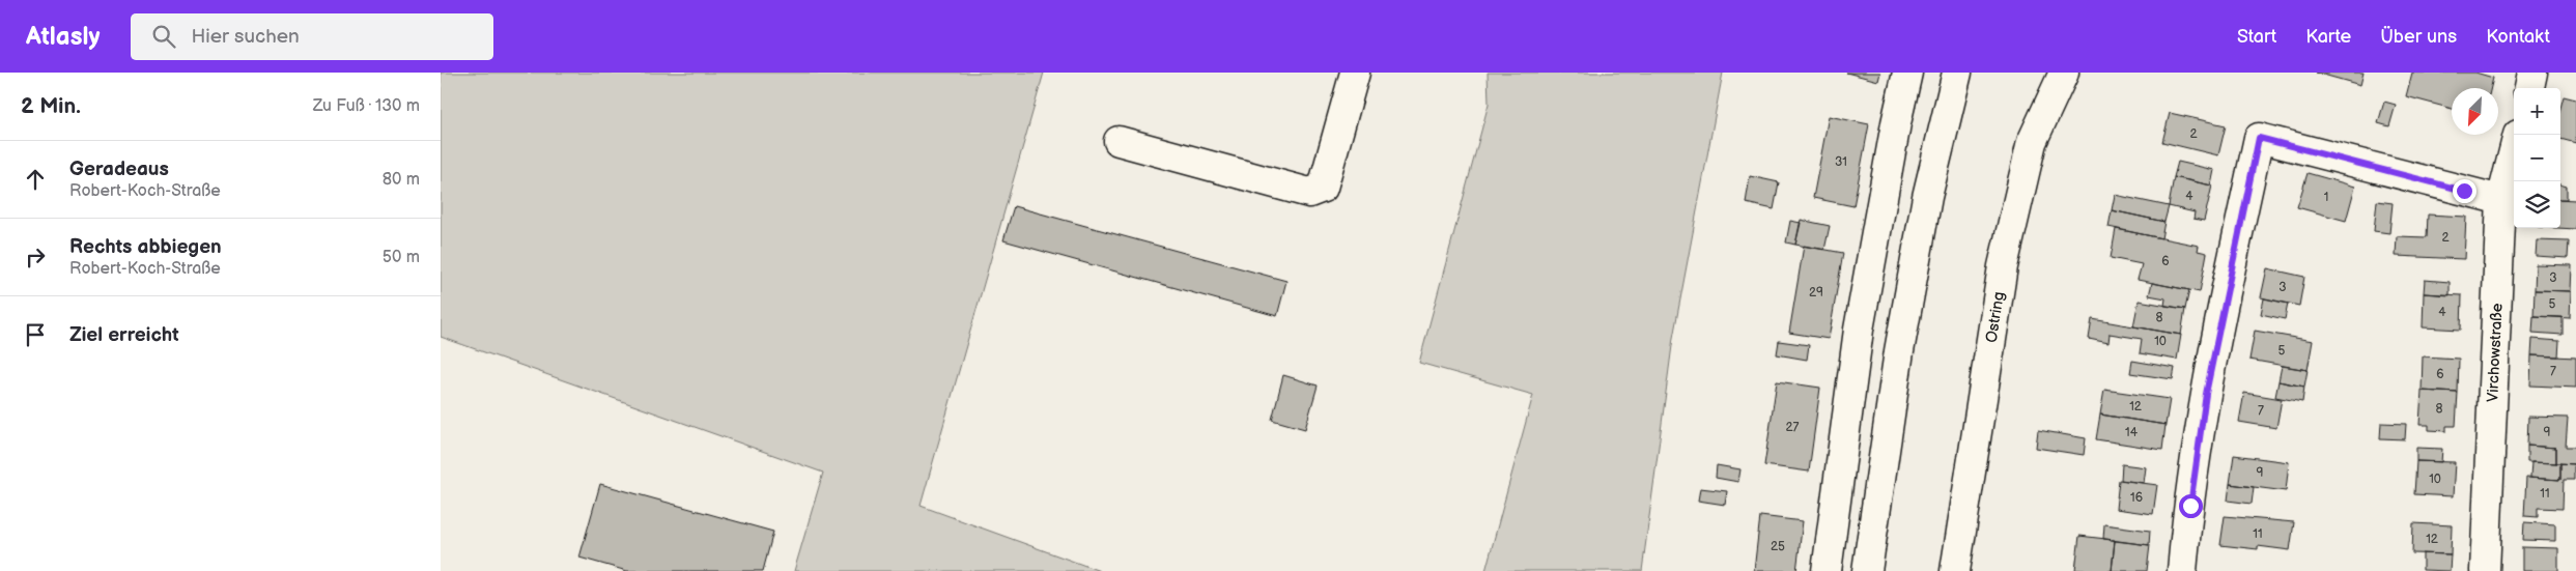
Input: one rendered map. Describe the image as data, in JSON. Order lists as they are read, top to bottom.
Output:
{
  "streets": {
    "street": ["Ostring", "Virchowstraße"]
  },
  "house_numbers": [
    "2",
    "31",
    "4",
    "1",
    "2",
    "6",
    "3",
    "3",
    "29",
    "5",
    "4",
    "8",
    "10",
    "5",
    "7",
    "6",
    "12",
    "8",
    "7",
    "27",
    "14",
    "9",
    "9",
    "10",
    "11",
    "16",
    "11",
    "12",
    "25"
  ],
  "north": "bottom left",
  "page": {
    "header": "Atlasly",
    "search": "Hier suchen",
    "nav": [
      "Start",
      "Karte",
      "Über uns",
      "Kontakt"
    ],
    "heading": ["2 Min.", "Zu Fuß · 130 m"],
    "map_buttons": ["+", "−"],
    "list": [
      ["Geradeaus", "Robert-Koch-Straße", "80 m"],
      ["Rechts abbiegen", "Robert-Koch-Straße", "50 m"],
      "Ziel erreicht"
    ]
  }
}
